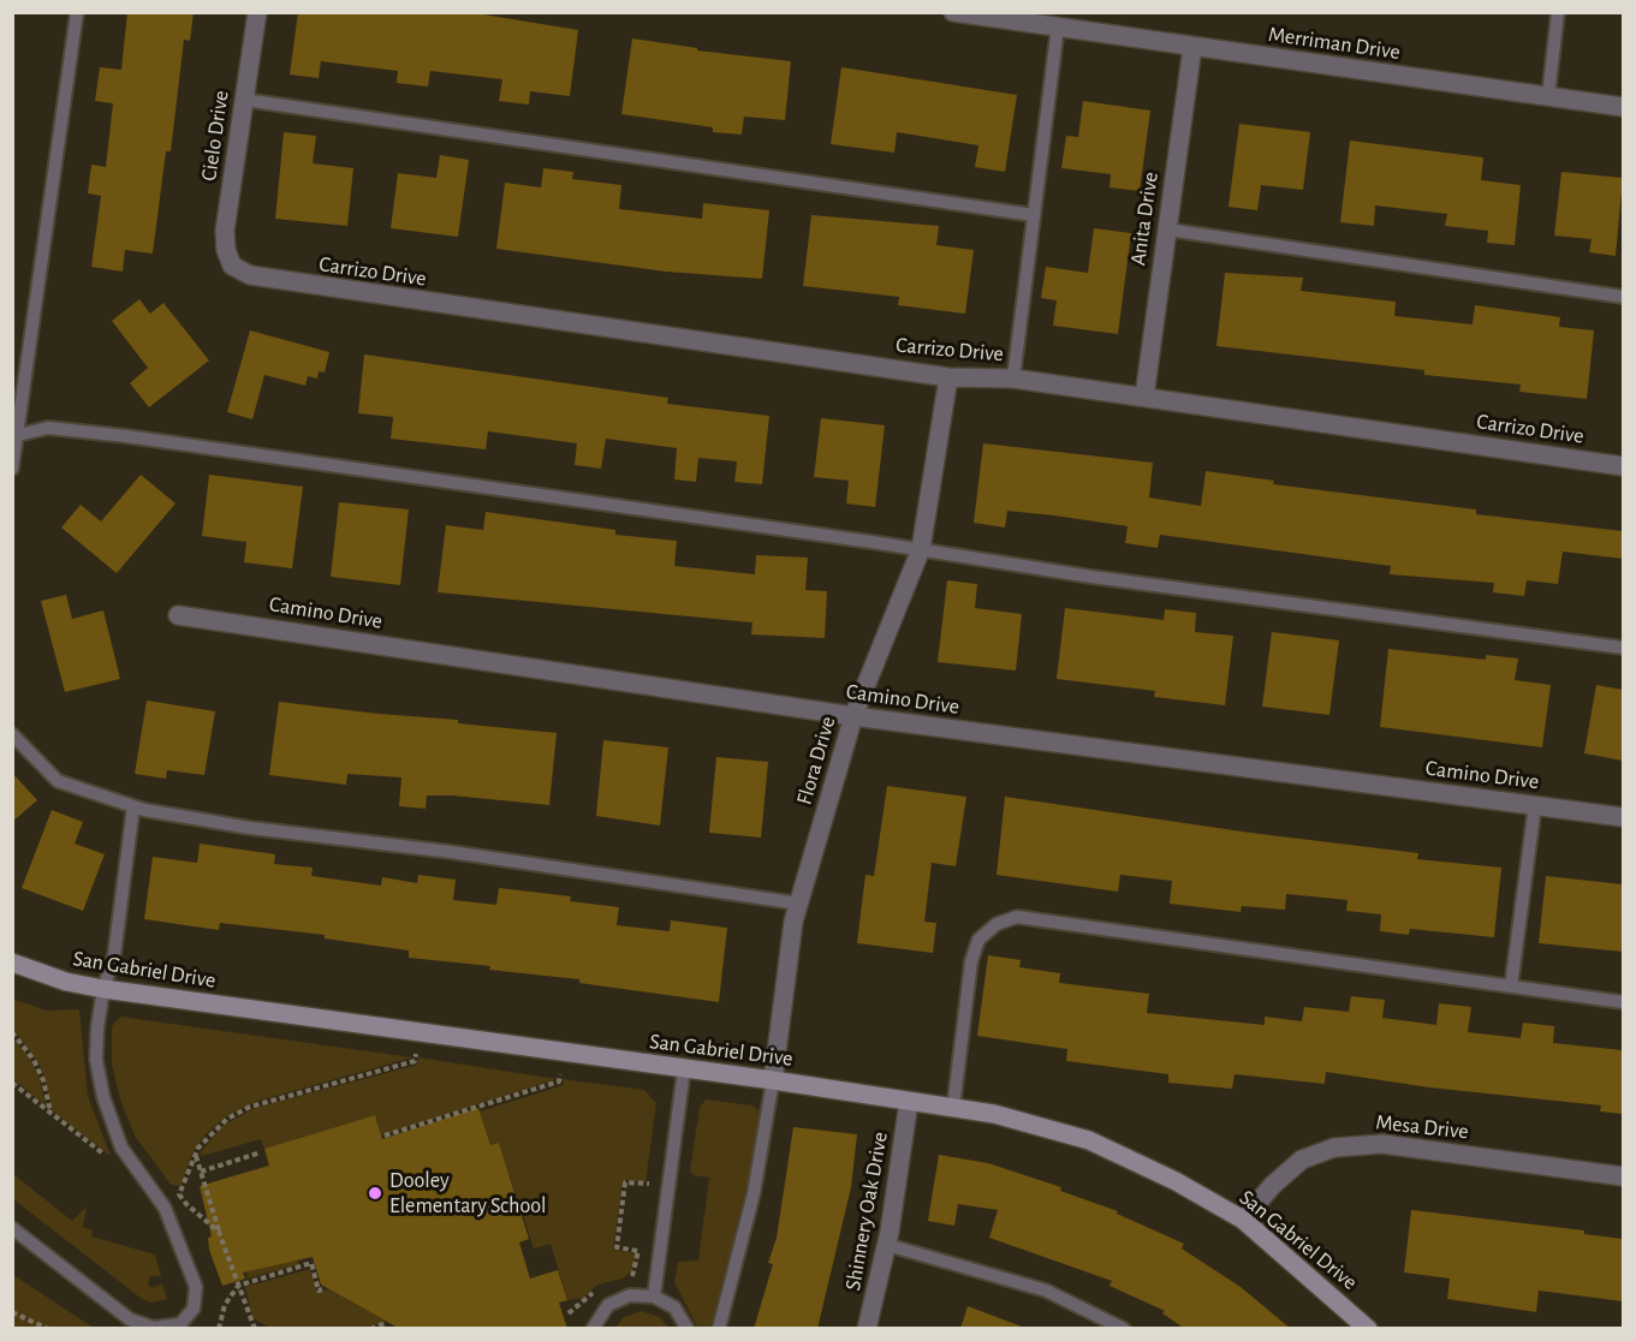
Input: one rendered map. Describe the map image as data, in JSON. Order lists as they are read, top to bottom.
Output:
{
  "streets": {
    "street": [
      "Merriman Drive",
      "Cielo Drive",
      "Anita Drive",
      "Carrizo Drive",
      "Camino Drive",
      "Flora Drive",
      "San Gabriel Drive",
      "Mesa Drive",
      "Shinnery Oak Drive"
    ]
  },
  "crossings": [
    ["Merriman Drive", "Anita Drive"],
    ["Cielo Drive", "Carrizo Drive"],
    ["Anita Drive", "Carrizo Drive"],
    ["Carrizo Drive", "Flora Drive"],
    ["Camino Drive", "Flora Drive"],
    ["Flora Drive", "San Gabriel Drive"],
    ["San Gabriel Drive", "Mesa Drive"],
    ["San Gabriel Drive", "Shinnery Oak Drive"]
  ],
  "places": ["Dooley Elementary School"]
}
